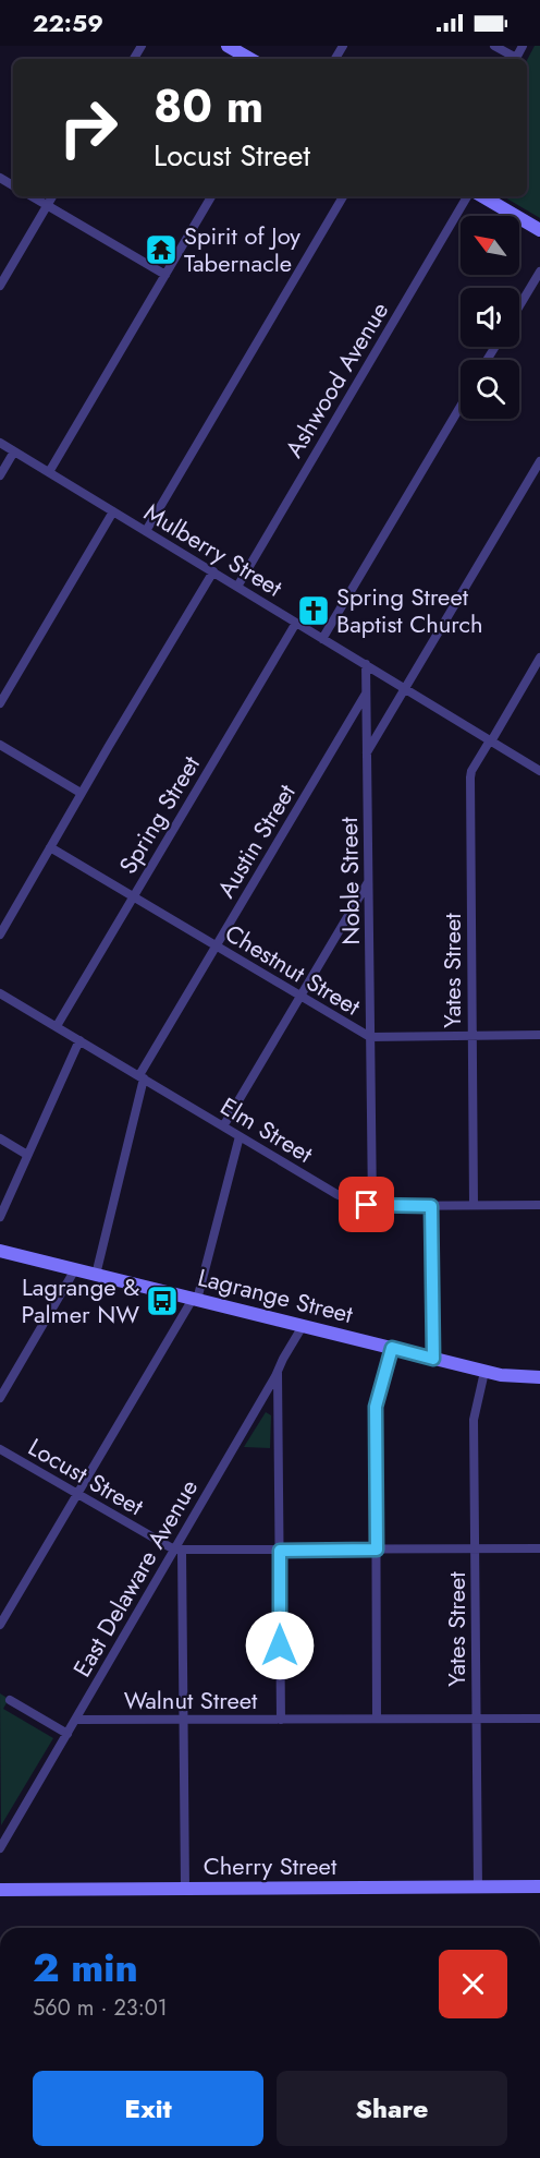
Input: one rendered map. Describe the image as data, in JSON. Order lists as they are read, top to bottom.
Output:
{
  "streets": {
    "main road": ["Lagrange Street", "Cherry Street"],
    "street": [
      "Ashwood Avenue",
      "Mulberry Street",
      "Spring Street",
      "Austin Street",
      "Noble Street",
      "Chestnut Street",
      "Yates Street",
      "Elm Street",
      "Locust Street",
      "East Delaware Avenue",
      "Walnut Street"
    ]
  },
  "crossings": [
    ["Ashwood Avenue", "Mulberry Street"],
    ["Mulberry Street", "Spring Street"],
    ["Mulberry Street", "Noble Street"],
    ["Mulberry Street", "Yates Street"],
    ["Spring Street", "Chestnut Street"],
    ["Spring Street", "Elm Street"],
    ["Austin Street", "Noble Street"],
    ["Austin Street", "Chestnut Street"],
    ["Austin Street", "Elm Street"],
    ["Austin Street", "Lagrange Street"],
    ["Noble Street", "Chestnut Street"],
    ["Noble Street", "Elm Street"],
    ["Chestnut Street", "Yates Street"],
    ["Yates Street", "Elm Street"],
    ["Yates Street", "Lagrange Street"],
    ["Yates Street", "Locust Street"],
    ["Yates Street", "Walnut Street"],
    ["Yates Street", "Cherry Street"],
    ["Lagrange Street", "East Delaware Avenue"],
    ["Locust Street", "East Delaware Avenue"],
    ["East Delaware Avenue", "Walnut Street"]
  ],
  "places": {
    "temple": ["Spirit of Joy Tabernacle"],
    "church": ["Spring Street Baptist Church"],
    "bus stop": ["Lagrange & Palmer NW"]
  },
  "north": "top left",
  "page": {
    "status": "22:59",
    "turn": ["80 m", "Locust Street"],
    "heading": ["2 min", "560 m · 23:01"],
    "buttons": ["Exit", "Share"]
  }
}
